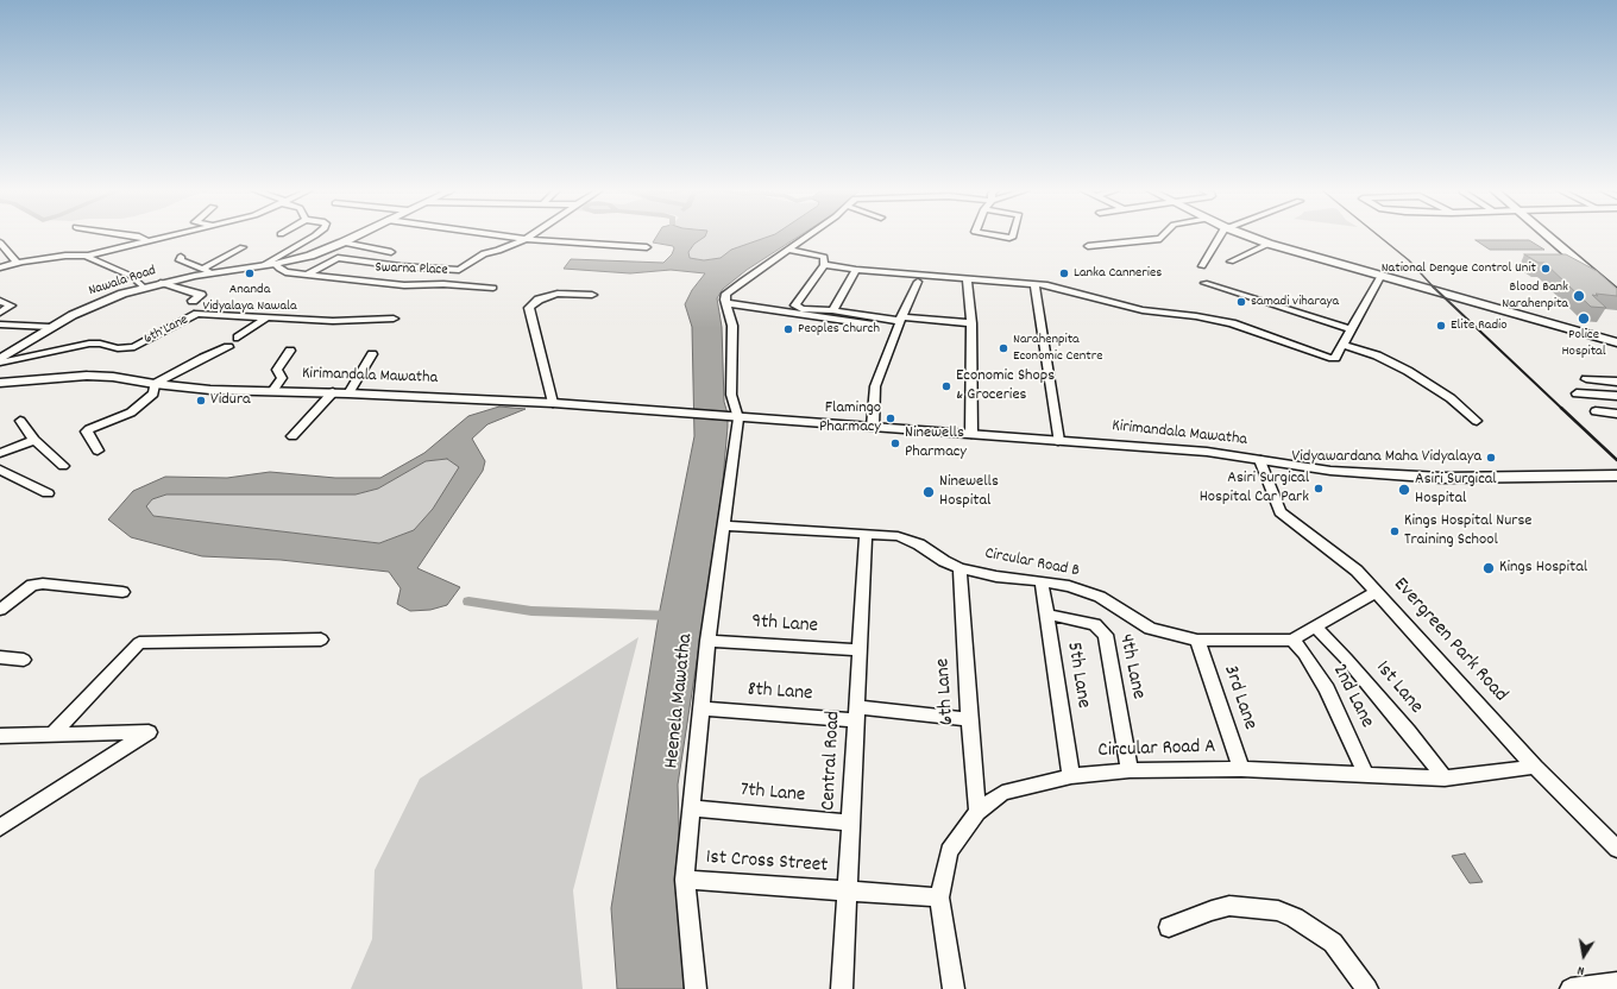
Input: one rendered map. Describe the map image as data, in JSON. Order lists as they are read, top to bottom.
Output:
{
  "streets": {
    "main road": ["Nawala Road", "Kirimandala Mawatha"],
    "street": [
      "Swarna Place",
      "6th Lane",
      "Circular Road B",
      "9th Lane",
      "Evergreen Park Road",
      "4th Lane",
      "5th Lane",
      "1st Lane",
      "8th Lane",
      "2nd Lane",
      "3rd Lane",
      "Heenela Mawatha",
      "Circular Road A",
      "Central Road",
      "7th Lane",
      "1st Cross Street"
    ]
  },
  "crossings": [
    ["Swarna Place", "Nawala Road"],
    ["Nawala Road", "6th Lane"],
    ["6th Lane", "Circular Road B"],
    ["6th Lane", "8th Lane"],
    ["6th Lane", "Circular Road A"],
    ["Kirimandala Mawatha", "Evergreen Park Road"],
    ["Kirimandala Mawatha", "Heenela Mawatha"],
    ["Circular Road B", "Evergreen Park Road"],
    ["Circular Road B", "5th Lane"],
    ["Circular Road B", "1st Lane"],
    ["Circular Road B", "2nd Lane"],
    ["Circular Road B", "3rd Lane"],
    ["Circular Road B", "Heenela Mawatha"],
    ["Circular Road B", "Central Road"],
    ["9th Lane", "Heenela Mawatha"],
    ["9th Lane", "Central Road"],
    ["Evergreen Park Road", "Circular Road A"],
    ["4th Lane", "5th Lane"],
    ["4th Lane", "Circular Road A"],
    ["5th Lane", "Circular Road A"],
    ["1st Lane", "Circular Road A"],
    ["8th Lane", "Heenela Mawatha"],
    ["8th Lane", "Central Road"],
    ["2nd Lane", "Circular Road A"],
    ["3rd Lane", "Circular Road A"],
    ["Heenela Mawatha", "7th Lane"],
    ["Heenela Mawatha", "1st Cross Street"],
    ["Circular Road A", "1st Cross Street"],
    ["Central Road", "7th Lane"],
    ["Central Road", "1st Cross Street"]
  ],
  "places": [
    "National Dengue Control Unit",
    "Ananda Vidyalaya Nawala",
    "Lanka Canneries",
    "Blood Bank Narahenpita",
    "samadi viharaya",
    "Police Hospital",
    "Elite Radio",
    "Peoples Church",
    "Narahenpita Economic Centre",
    "Economic Shops & Groceries",
    "Vidura",
    "Flamingo Pharmacy",
    "Ninewells Pharmacy",
    "Vidyawardana Maha Vidyalaya",
    "Asiri Surgical Hospital Car Park",
    "Asiri Surgical Hospital",
    "Ninewells Hospital",
    "Kings Hospital Nurse Training School",
    "Kings Hospital"
  ],
  "north": "bottom"
}
